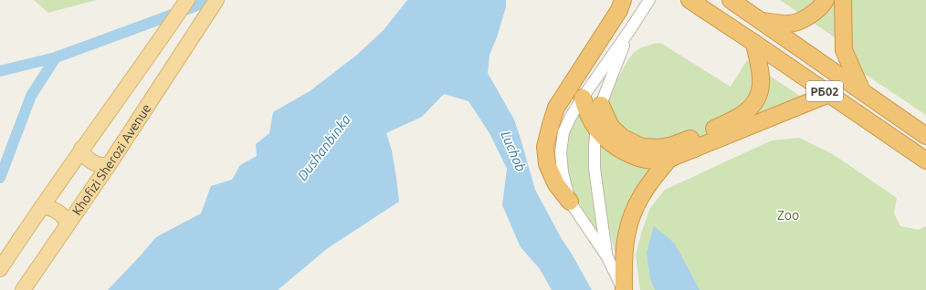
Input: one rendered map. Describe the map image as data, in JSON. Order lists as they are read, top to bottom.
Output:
{
  "streets": {
    "highway": ["РБ02"],
    "main road": ["Khofizi Sherozi Avenue"]
  },
  "water": ["Dushanbinka", "Luchob"],
  "parks": ["Zoo"]
}
